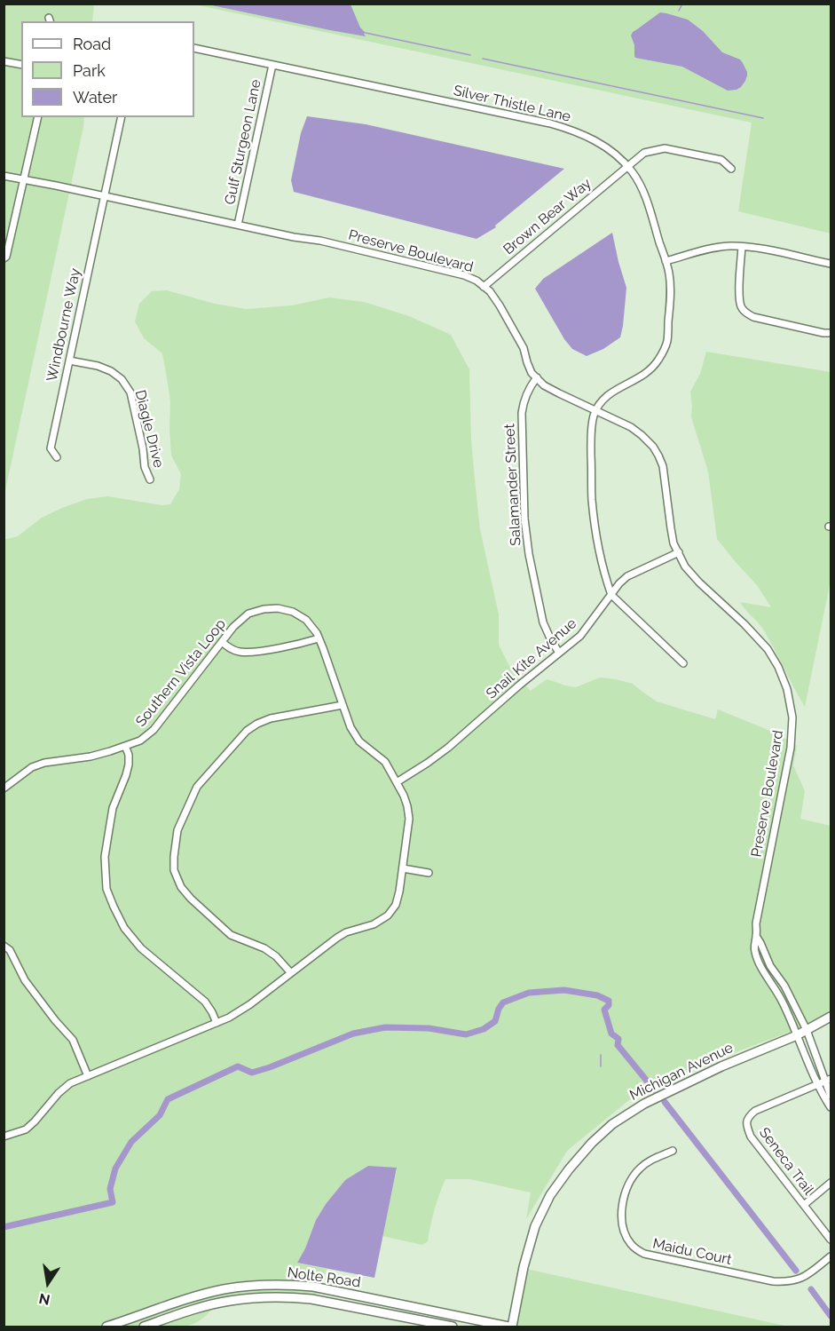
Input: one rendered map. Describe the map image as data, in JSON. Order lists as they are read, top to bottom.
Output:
{
  "streets": {
    "street": [
      "Silver Thistle Lane",
      "Gulf Sturgeon Lane",
      "Brown Bear Way",
      "Preserve Boulevard",
      "Windbourne Way",
      "Diagle Drive",
      "Salamander Street",
      "Snail Kite Avenue",
      "Southern Vista Loop",
      "Michigan Avenue",
      "Seneca Trail",
      "Maidu Court",
      "Nolte Road"
    ]
  },
  "crossings": [
    ["Silver Thistle Lane", "Gulf Sturgeon Lane"],
    ["Silver Thistle Lane", "Brown Bear Way"],
    ["Silver Thistle Lane", "Preserve Boulevard"],
    ["Gulf Sturgeon Lane", "Preserve Boulevard"],
    ["Brown Bear Way", "Preserve Boulevard"],
    ["Preserve Boulevard", "Windbourne Way"],
    ["Preserve Boulevard", "Salamander Street"],
    ["Preserve Boulevard", "Snail Kite Avenue"],
    ["Preserve Boulevard", "Michigan Avenue"],
    ["Preserve Boulevard", "Seneca Trail"],
    ["Windbourne Way", "Diagle Drive"],
    ["Salamander Street", "Snail Kite Avenue"],
    ["Snail Kite Avenue", "Southern Vista Loop"],
    ["Michigan Avenue", "Nolte Road"]
  ],
  "legend": ["Road", "Park", "Water"],
  "north": "bottom"
}
